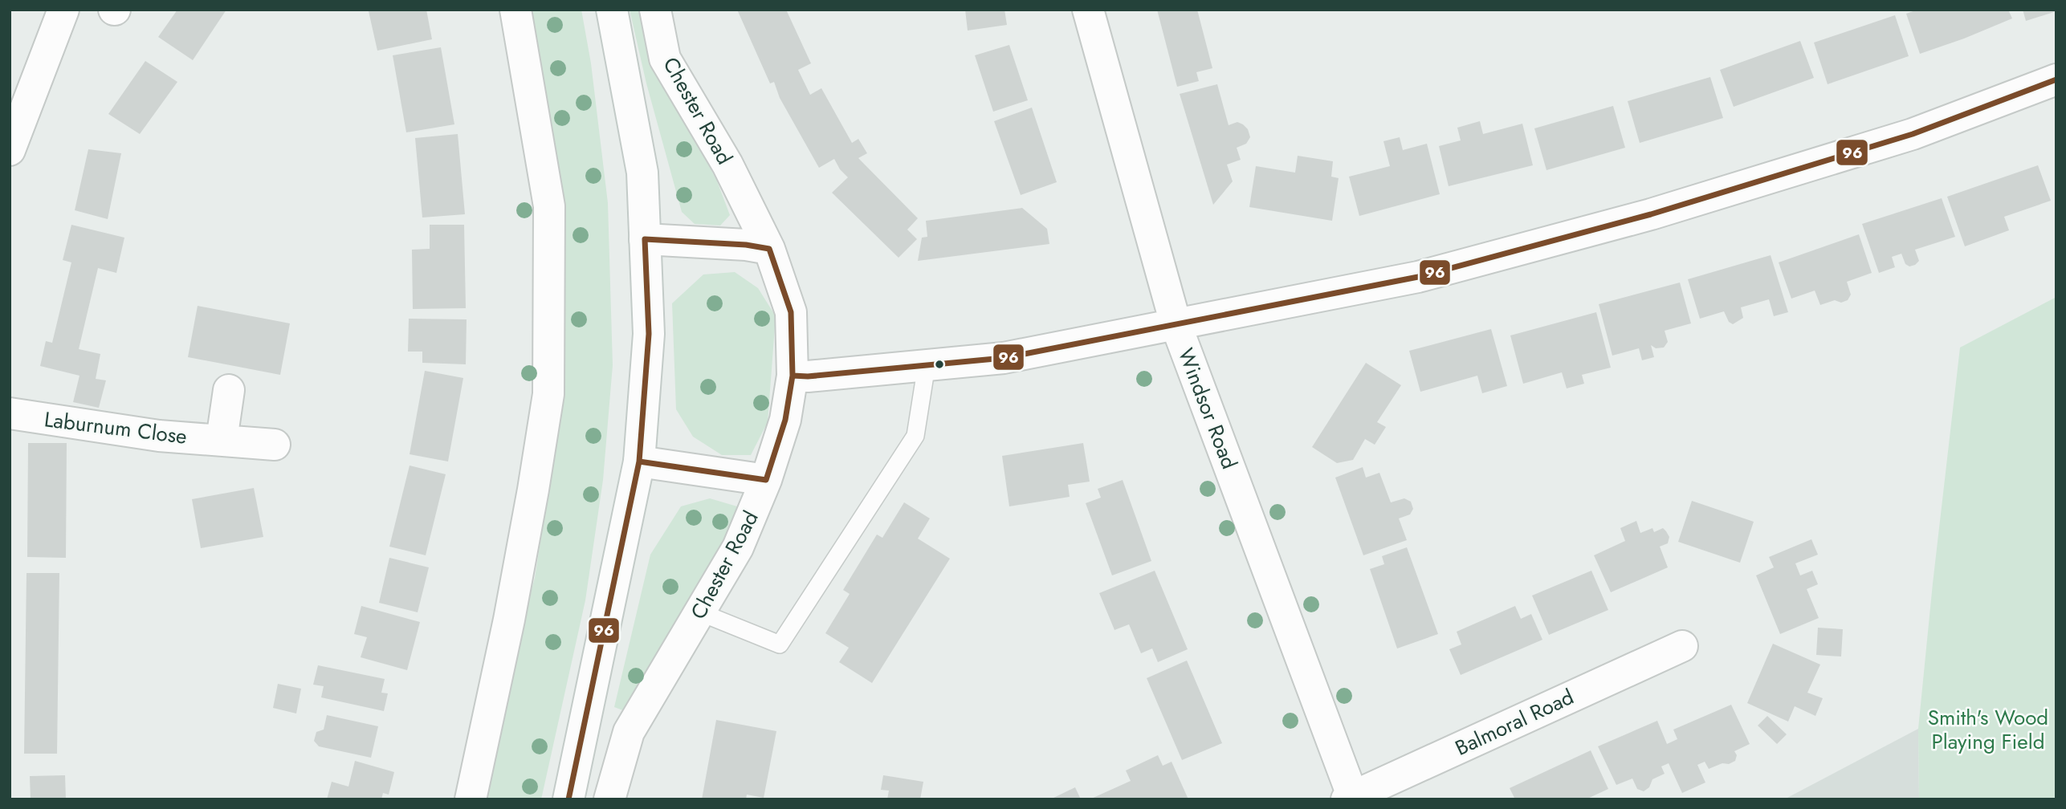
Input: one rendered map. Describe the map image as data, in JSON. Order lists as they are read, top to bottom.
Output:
{
  "streets": {
    "street": [
      "Chester Road",
      "Windsor Road",
      "Laburnum Close",
      "Balmoral Road"
    ]
  },
  "crossings": [
    ["Windsor Road", "Balmoral Road"]
  ],
  "parks": ["Smith's Wood Playing Field"],
  "lines": ["transit line 96"]
}
